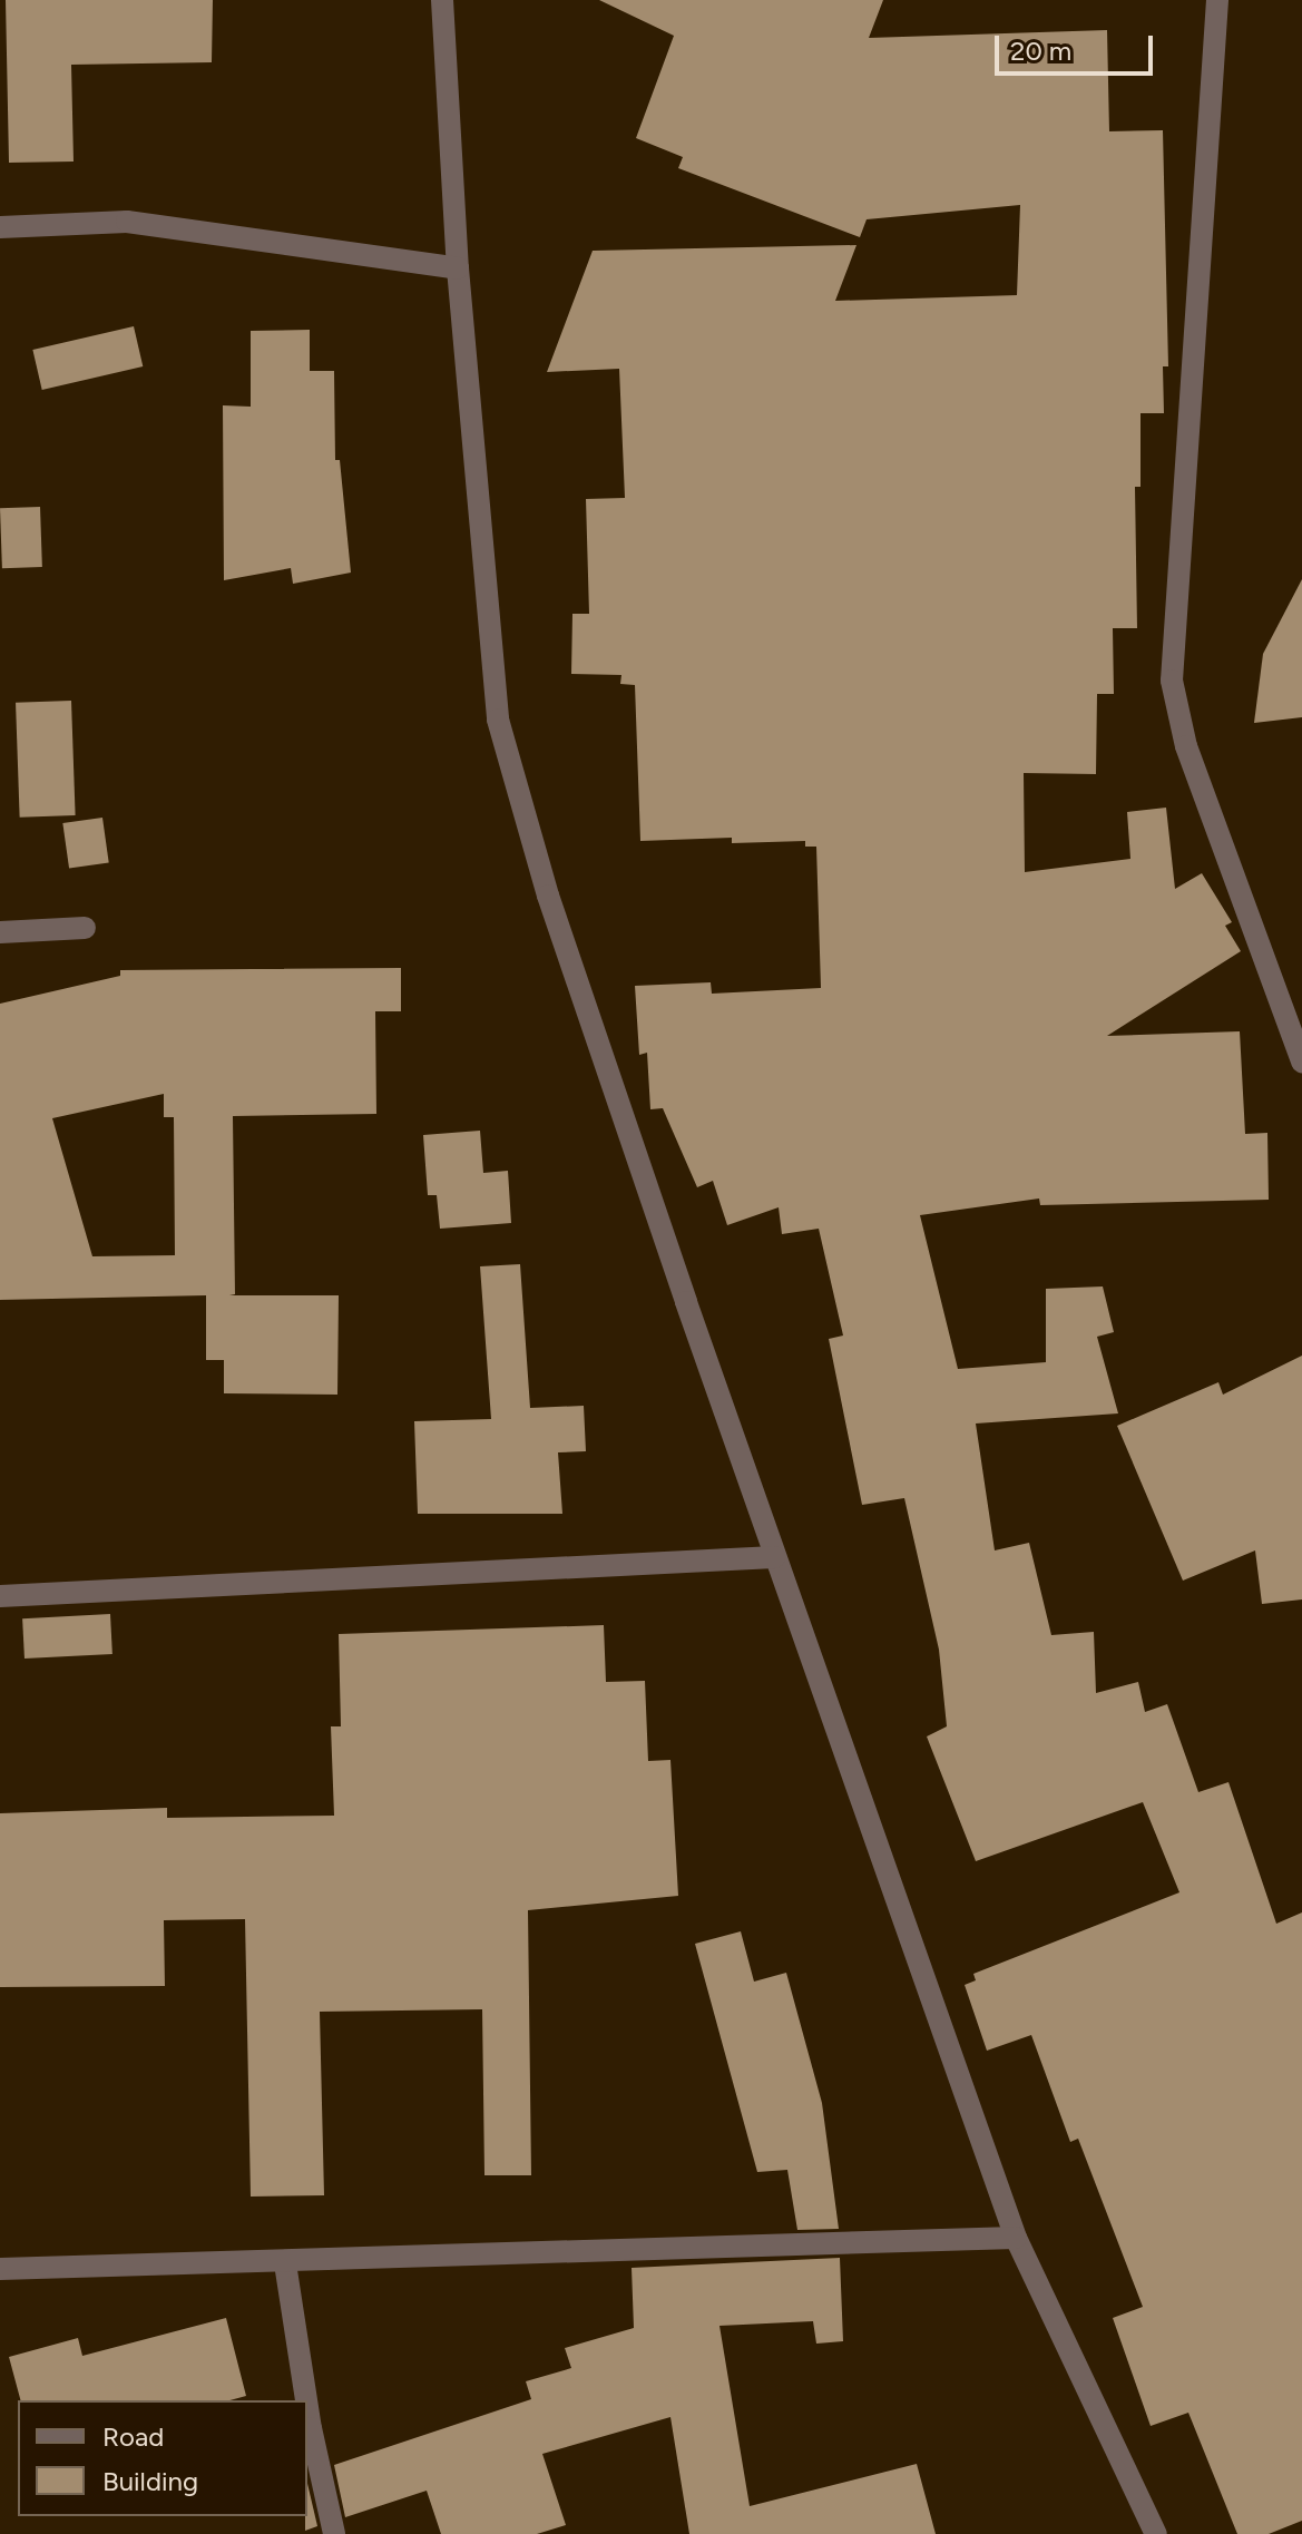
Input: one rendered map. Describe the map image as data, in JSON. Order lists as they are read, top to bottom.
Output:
{
  "legend": ["Road", "Building"],
  "scale_bar": "20 m"
}
